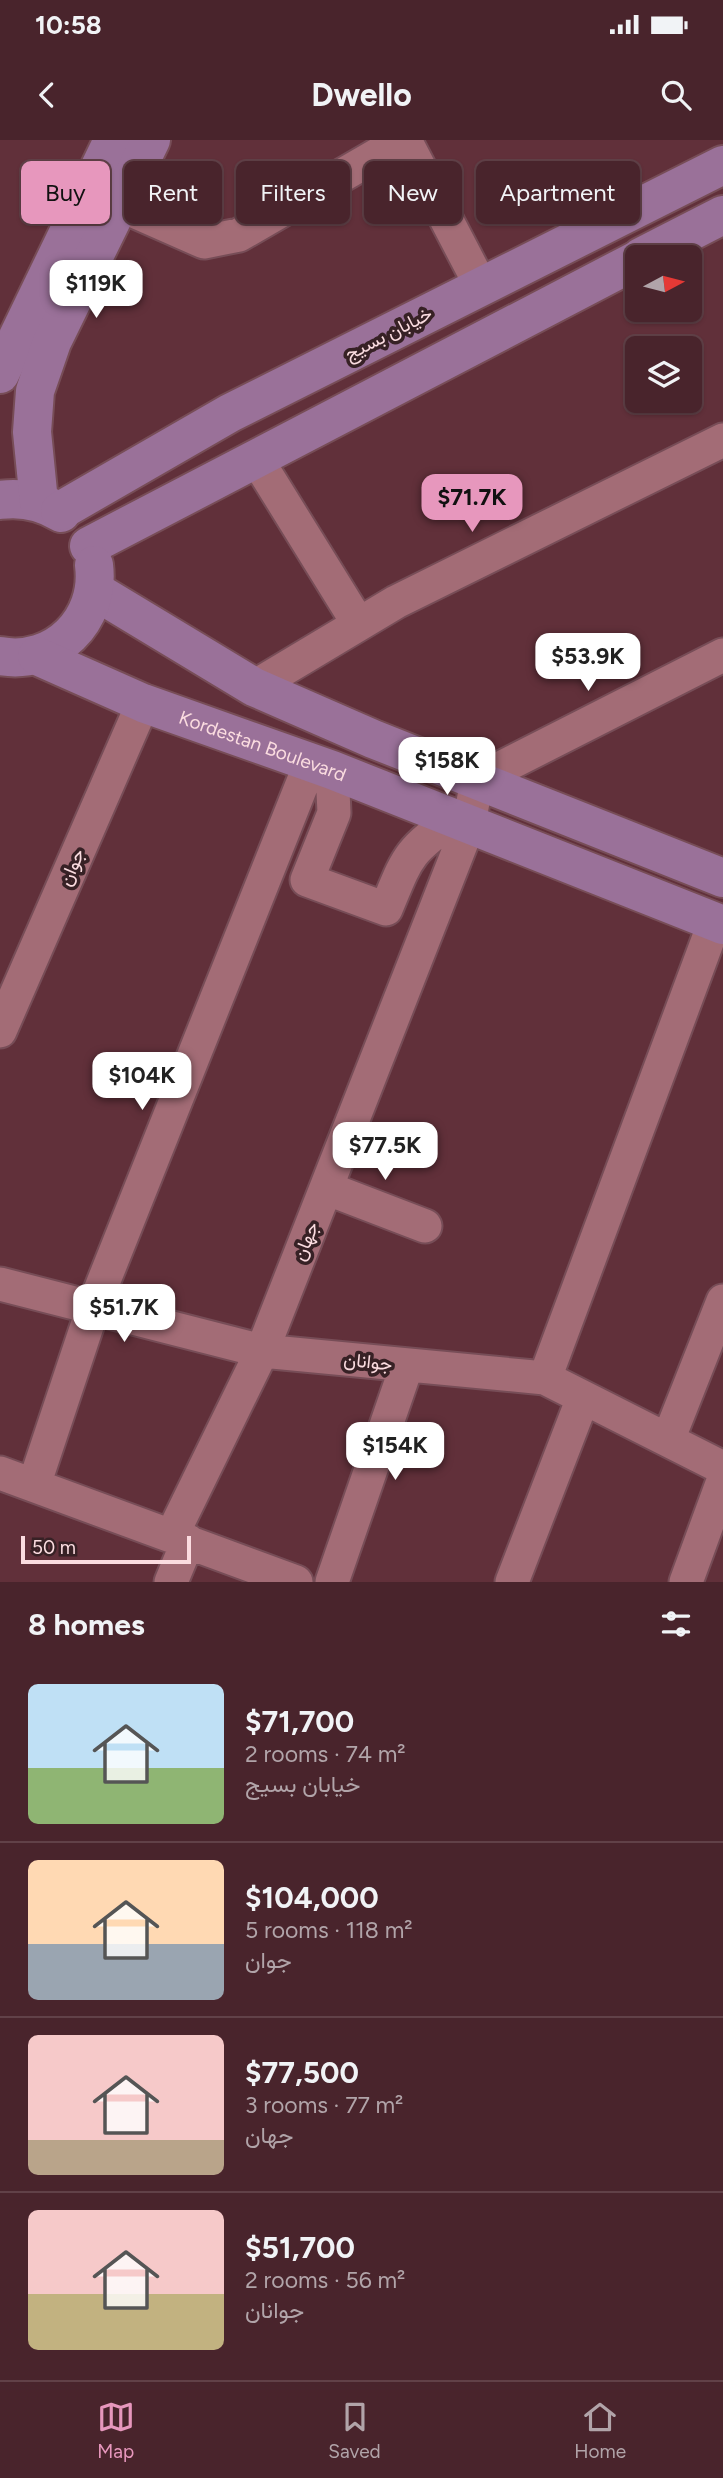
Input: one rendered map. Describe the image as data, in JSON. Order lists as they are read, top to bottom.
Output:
{
  "streets": {
    "main road": ["خیابان بسیج", "Kordestan Boulevard"],
    "street": ["جوان", "جهان", "جوانان"]
  },
  "crossings": [
    ["Kordestan Boulevard", "جوان"],
    ["Kordestan Boulevard", "جهان"],
    ["جهان", "جوانان"]
  ],
  "scale_bar": "50 m",
  "north": "right",
  "page": {
    "status": "10:58",
    "header": "Dwello",
    "chip": [
      "Buy",
      "Rent",
      "Filters",
      "New",
      "Apartment"
    ],
    "price": [
      "$119K",
      "$71.7K",
      "$53.9K",
      "$158K",
      "$104K",
      "$77.5K",
      "$51.7K",
      "$154K"
    ],
    "scale": "50 m",
    "heading": "8 homes",
    "list": [
      {
        "name": "$71,700",
        "note": "2 rooms · 74 m² · خیابان بسیج"
      },
      {
        "name": "$104,000",
        "note": "5 rooms · 118 m² · جوان"
      },
      {
        "name": "$77,500",
        "note": "3 rooms · 77 m² · جهان"
      },
      {
        "name": "$51,700",
        "note": "2 rooms · 56 m² · جوانان"
      }
    ],
    "tabs": ["Map", "Saved", "Home"]
  }
}
